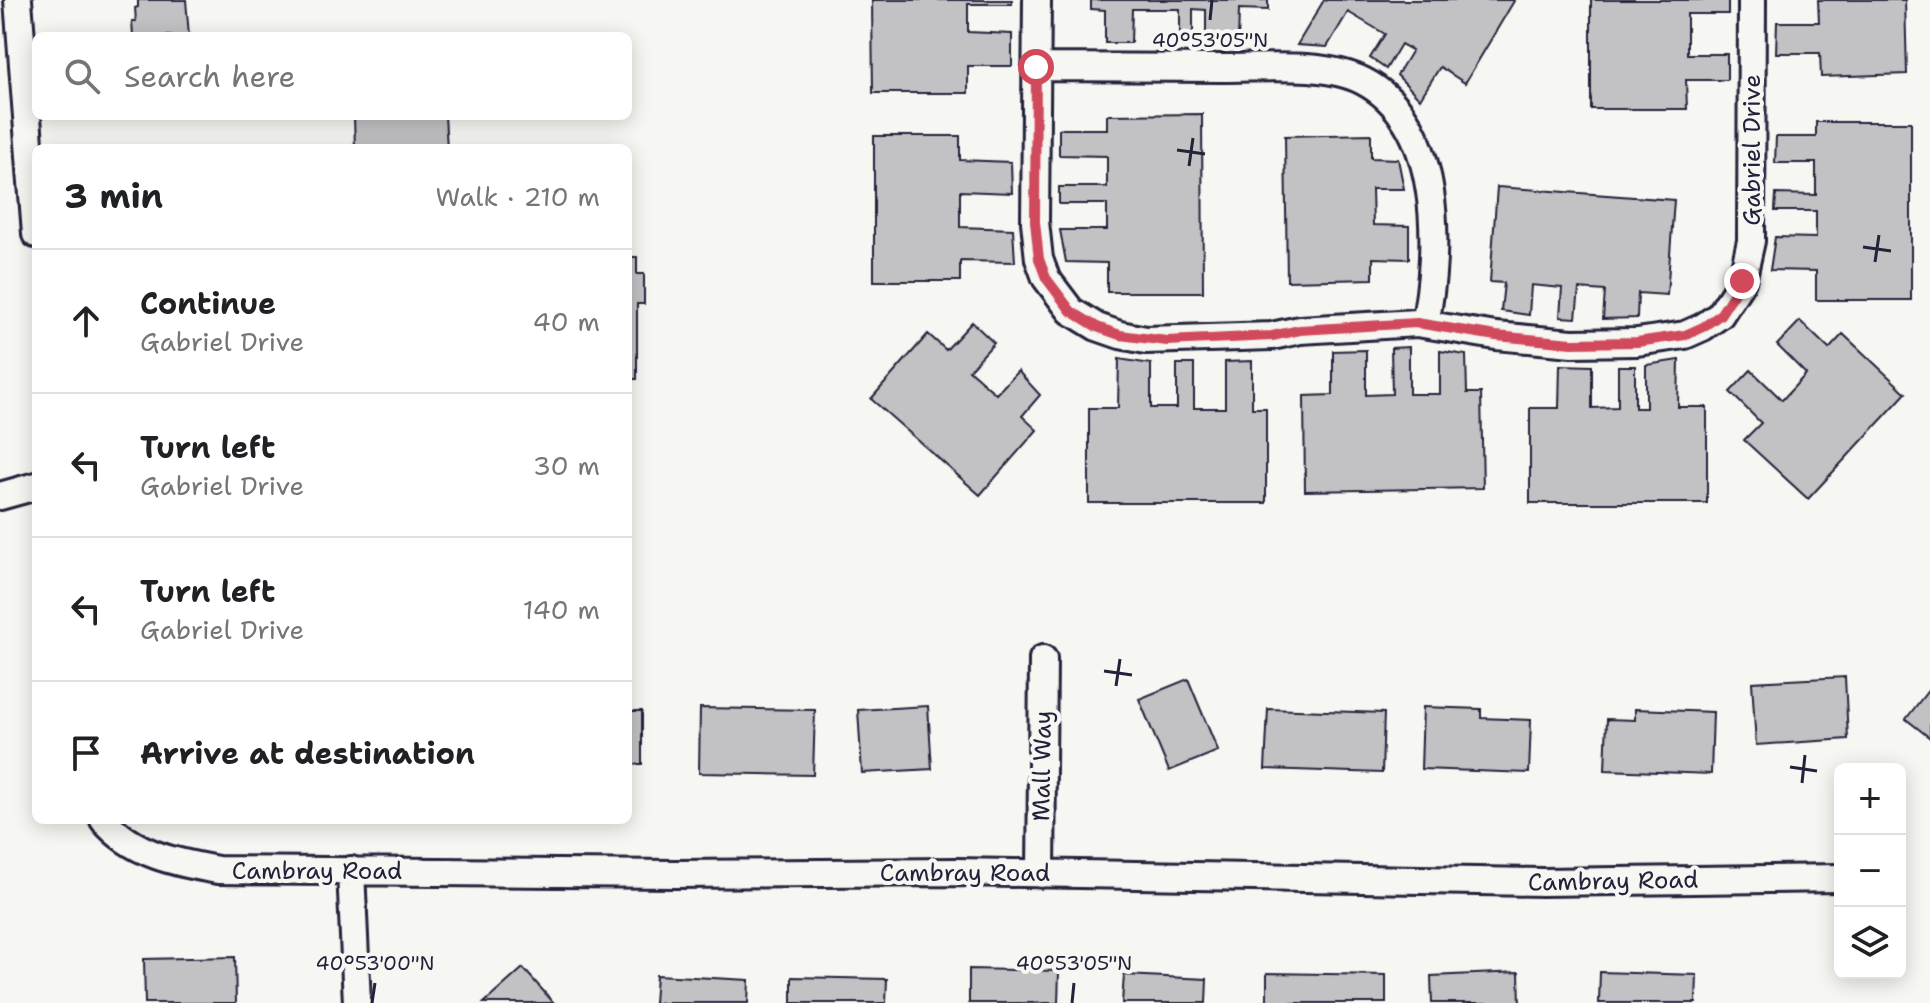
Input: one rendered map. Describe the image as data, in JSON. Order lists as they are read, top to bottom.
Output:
{
  "streets": {
    "street": ["Gabriel Drive", "Mall Way", "Cambray Road"]
  },
  "crossings": [
    ["Mall Way", "Cambray Road"]
  ],
  "page": {
    "search": "Search here",
    "heading": ["3 min", "Walk · 210 m"],
    "list": [
      ["Continue", "Gabriel Drive", "40 m"],
      ["Turn left", "Gabriel Drive", "30 m"],
      ["Turn left", "Gabriel Drive", "140 m"],
      "Arrive at destination"
    ],
    "map_buttons": ["+", "−"]
  },
  "coordinates": ["40°53'05\"N", "40°53'00\"N"]
}
